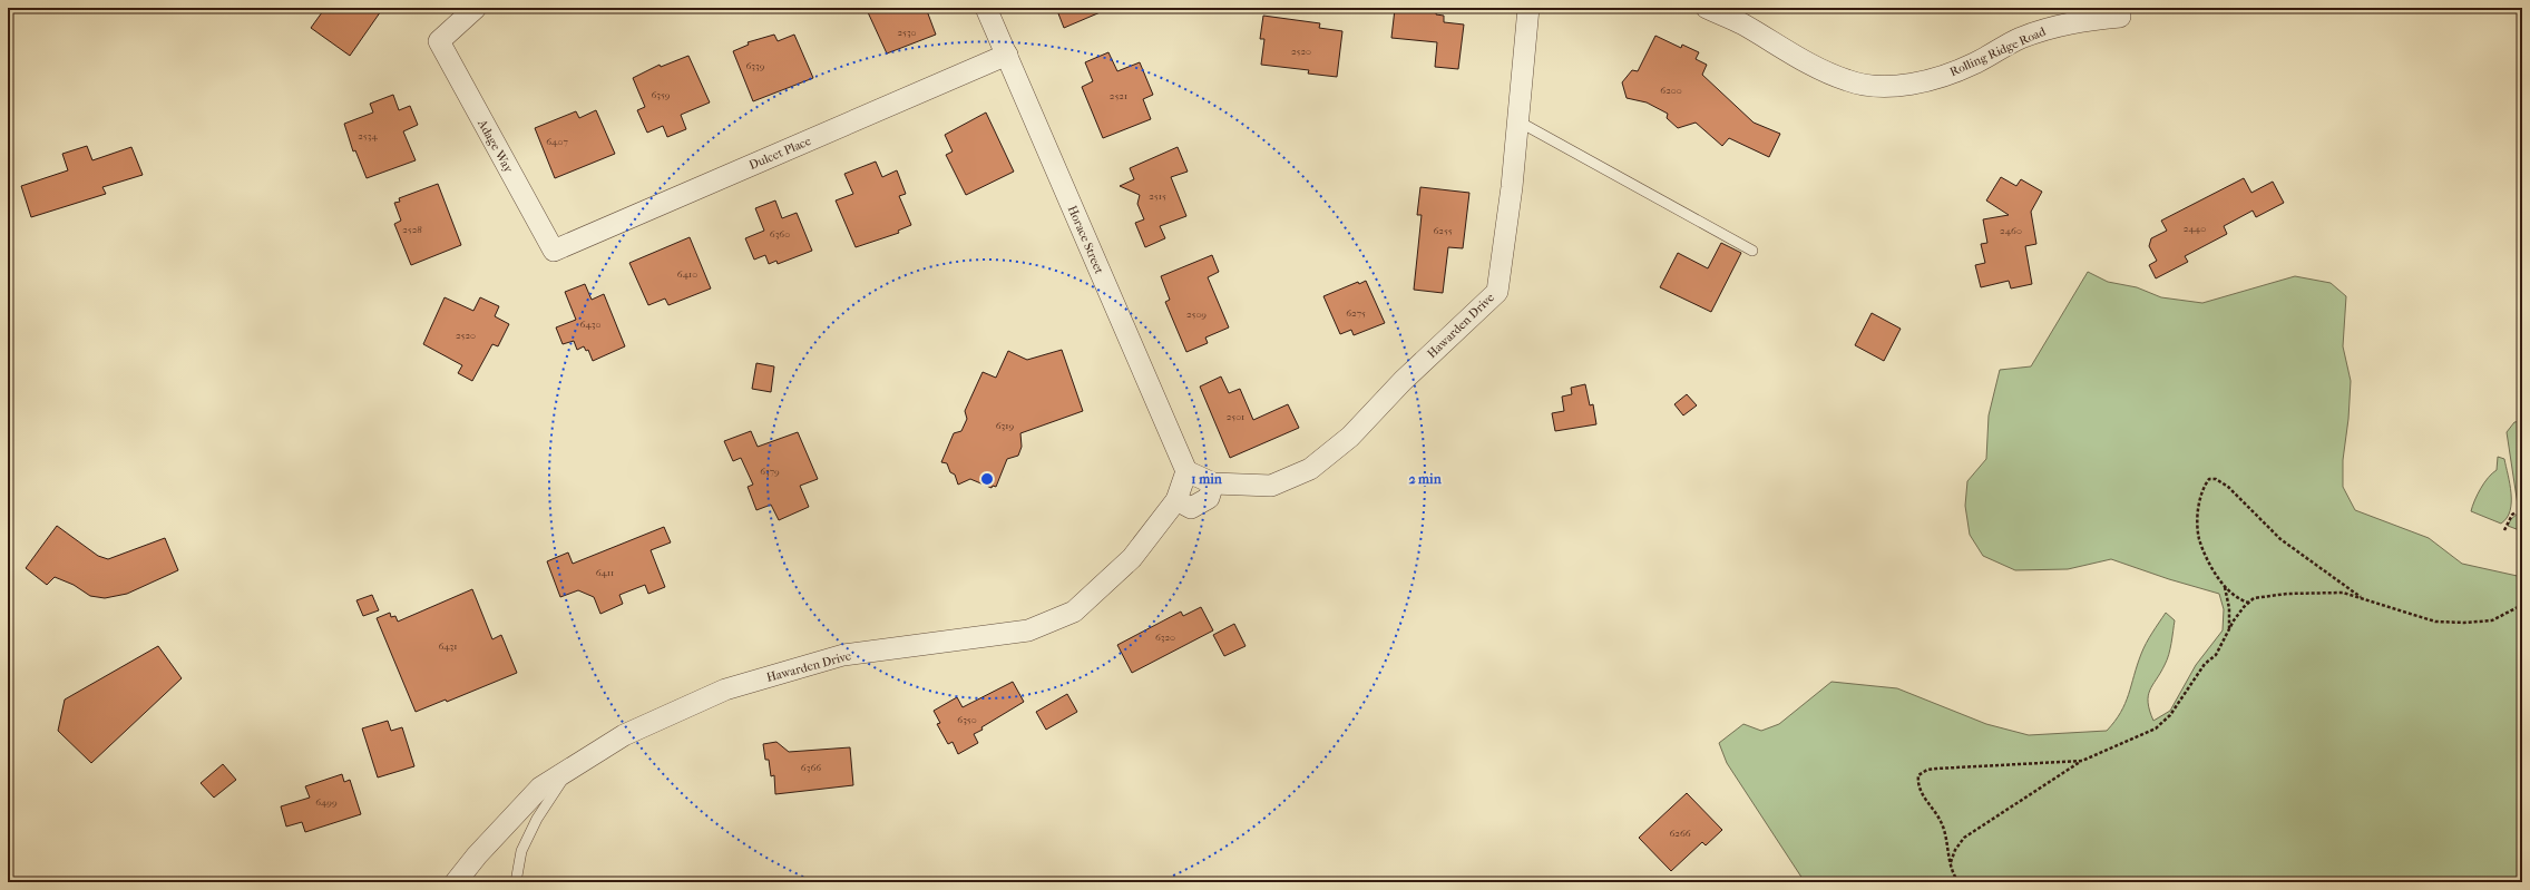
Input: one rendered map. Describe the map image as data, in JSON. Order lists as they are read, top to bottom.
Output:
{
  "streets": {
    "street": [
      "Rolling Ridge Road",
      "Adage Way",
      "Dulcet Place",
      "Horace Street",
      "Hawarden Drive"
    ]
  },
  "crossings": [
    ["Adage Way", "Dulcet Place"],
    ["Dulcet Place", "Horace Street"],
    ["Horace Street", "Hawarden Drive"]
  ],
  "house_numbers": [
    "2530",
    "2520",
    "6339",
    "6200",
    "6359",
    "2521",
    "2534",
    "6407",
    "2515",
    "2440",
    "2528",
    "6255",
    "2460",
    "6360",
    "6410",
    "6275",
    "2509",
    "6430",
    "2520",
    "2501",
    "6319",
    "6379",
    "6411",
    "6320",
    "6431",
    "6350",
    "6366",
    "6499",
    "6266"
  ],
  "rings": ["1 min", "2 min"]
}
